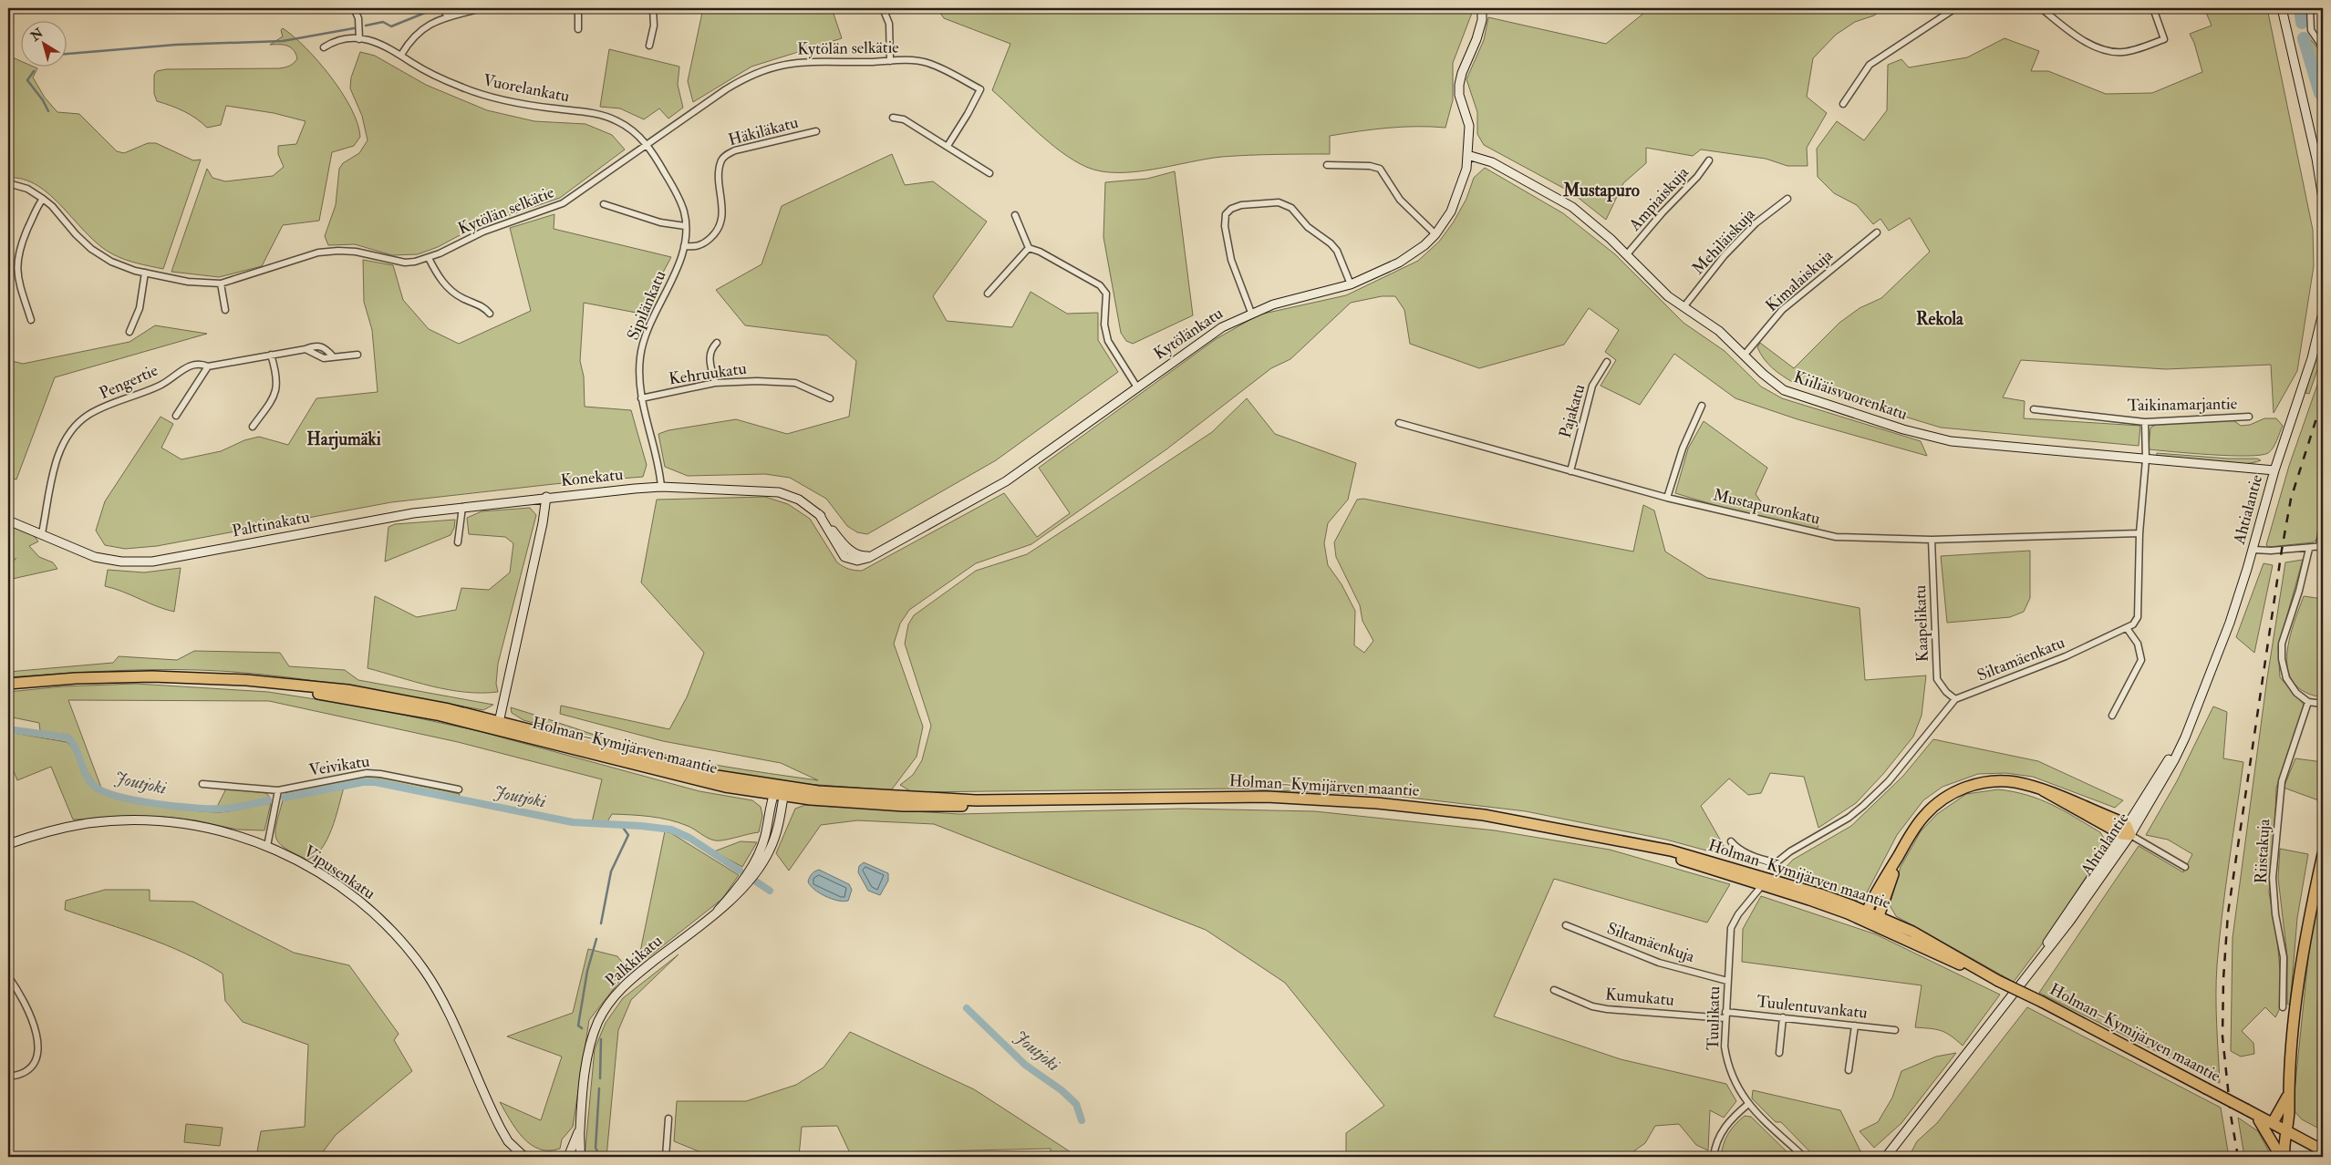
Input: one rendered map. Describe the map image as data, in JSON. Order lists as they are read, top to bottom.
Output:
{
  "streets": {
    "highway": ["Holman–Kymijärven maantie"],
    "street": [
      "Kytölän selkätie",
      "Vuorelankatu",
      "Häkiläkatu",
      "Ampiaiskuja",
      "Mehiläiskuja",
      "Kimalaiskuja",
      "Sipilänkatu",
      "Kytölänkatu",
      "Kehruukatu",
      "Pengertie",
      "Kiiliäisvuorenkatu",
      "Taikinamarjantie",
      "Pajakatu",
      "Konekatu",
      "Mustapuronkatu",
      "Ahtialantie",
      "Palttinakatu",
      "Kaapelikatu",
      "Siltamäenkatu",
      "Veivikatu",
      "Riistakuja",
      "Vipusenkatu",
      "Siltamäenkuja",
      "Palkkikatu",
      "Kumukatu",
      "Tuulentuvankatu",
      "Tuulikatu"
    ]
  },
  "crossings": [
    ["Kytölän selkätie", "Vuorelankatu"],
    ["Kytölän selkätie", "Sipilänkatu"],
    ["Vuorelankatu", "Sipilänkatu"],
    ["Häkiläkatu", "Sipilänkatu"],
    ["Ampiaiskuja", "Kiiliäisvuorenkatu"],
    ["Mehiläiskuja", "Kiiliäisvuorenkatu"],
    ["Kimalaiskuja", "Kiiliäisvuorenkatu"],
    ["Sipilänkatu", "Kehruukatu"],
    ["Sipilänkatu", "Konekatu"],
    ["Kytölänkatu", "Kiiliäisvuorenkatu"],
    ["Kytölänkatu", "Konekatu"],
    ["Pengertie", "Palttinakatu"],
    ["Kiiliäisvuorenkatu", "Ahtialantie"],
    ["Pajakatu", "Mustapuronkatu"],
    ["Konekatu", "Palttinakatu"],
    ["Konekatu", "Holman–Kymijärven maantie"],
    ["Mustapuronkatu", "Kaapelikatu"],
    ["Kaapelikatu", "Siltamäenkatu"],
    ["Holman–Kymijärven maantie", "Palkkikatu"],
    ["Siltamäenkuja", "Tuulikatu"],
    ["Kumukatu", "Tuulentuvankatu"],
    ["Kumukatu", "Tuulikatu"],
    ["Tuulentuvankatu", "Tuulikatu"]
  ],
  "districts": ["Mustapuro", "Rekola", "Harjumäki"],
  "water": ["Joutjoki"],
  "north": "top left"
}
